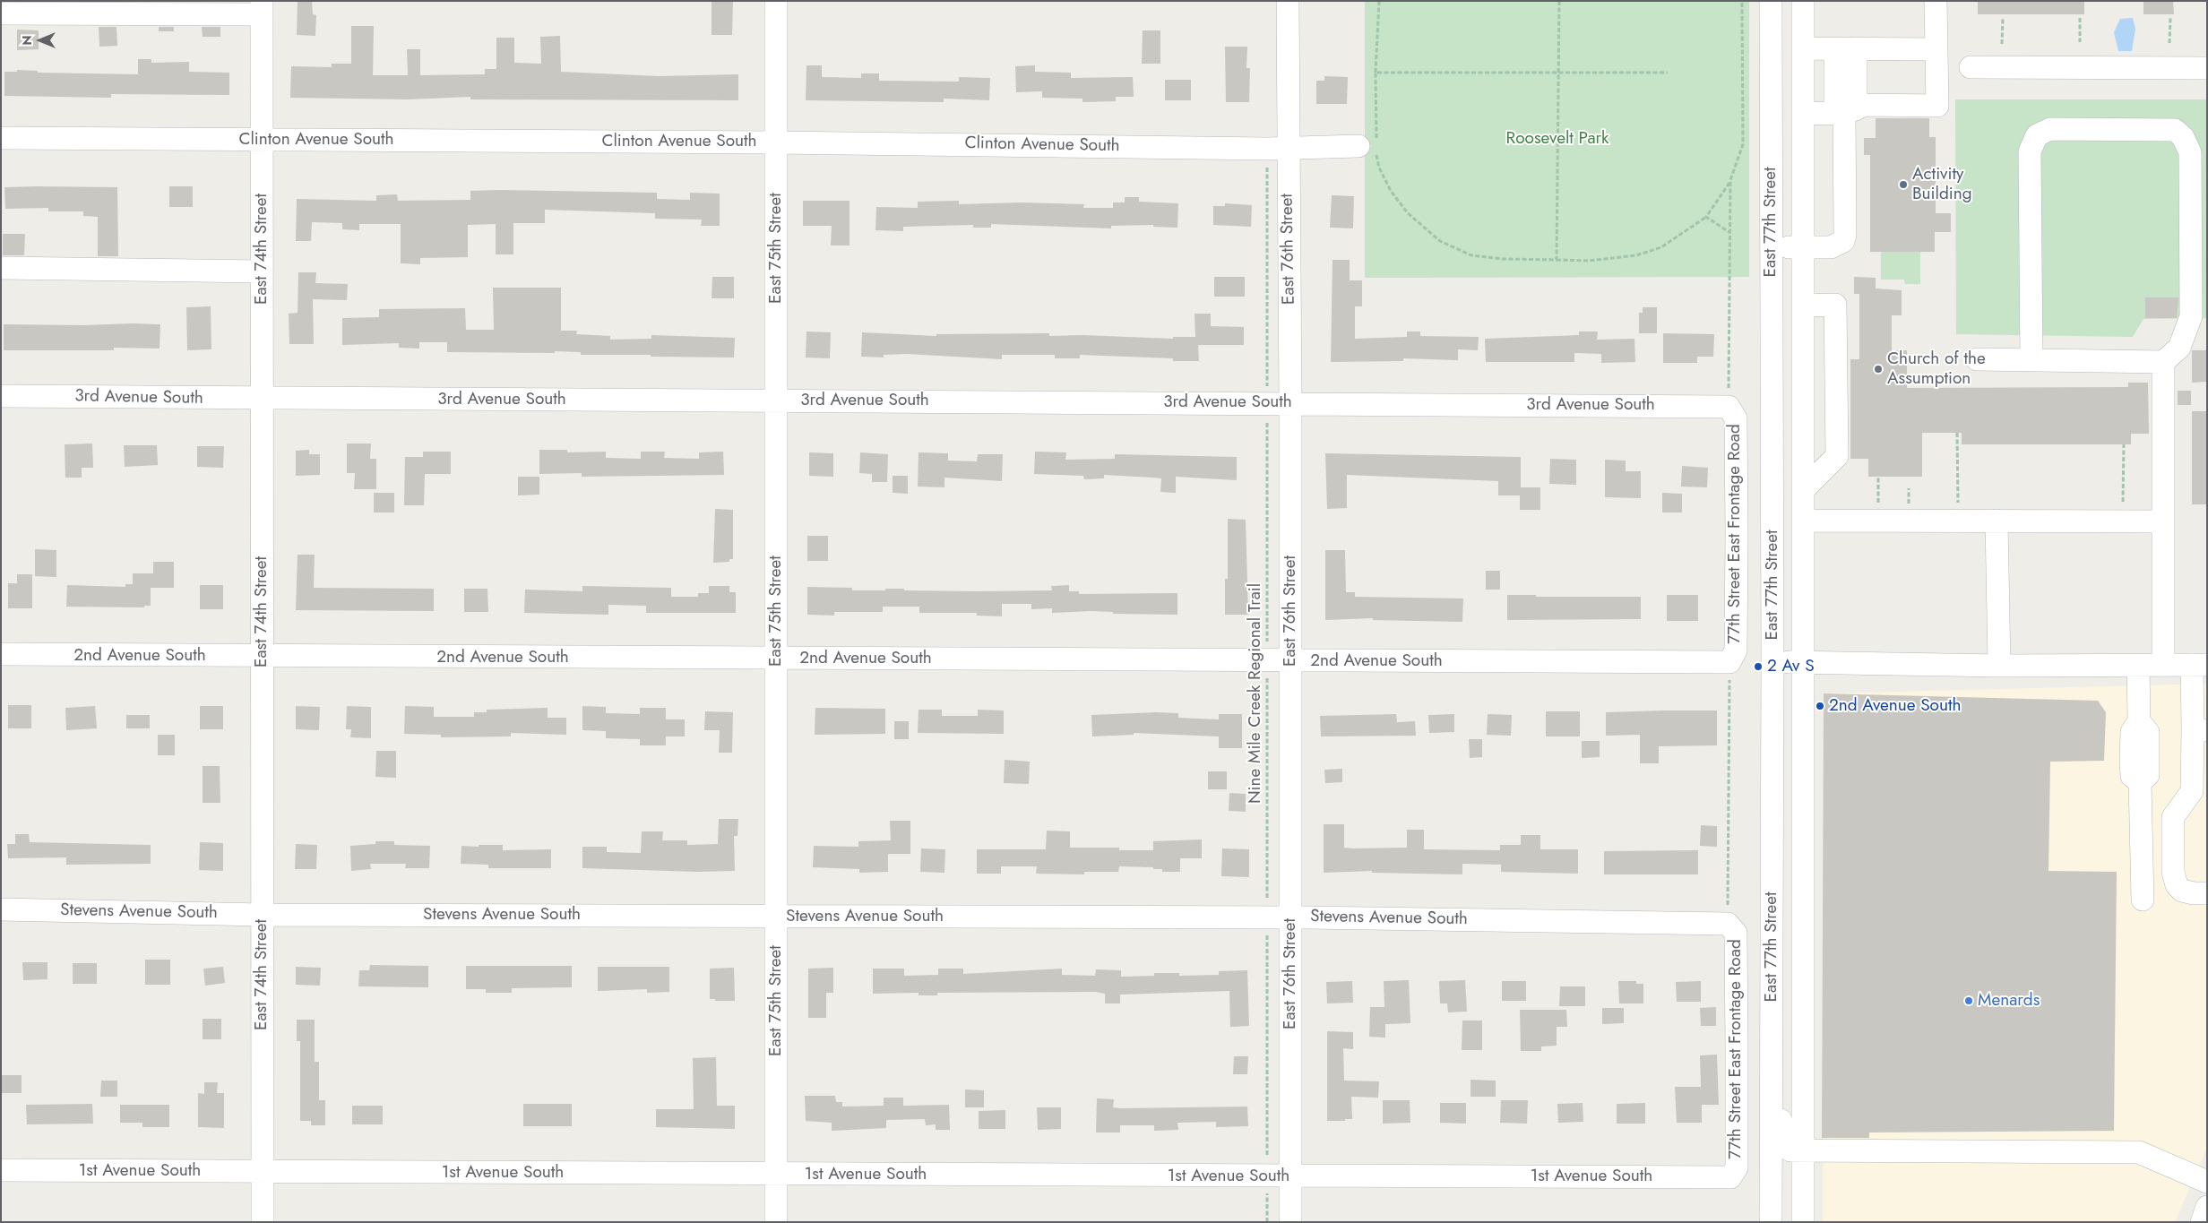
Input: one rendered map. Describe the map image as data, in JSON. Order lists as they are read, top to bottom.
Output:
{
  "streets": {
    "street": [
      "Clinton Avenue South",
      "East 77th Street",
      "East 75th Street",
      "East 74th Street",
      "East 76th Street",
      "3rd Avenue South",
      "77th Street East Frontage Road",
      "2nd Avenue South",
      "Stevens Avenue South",
      "1st Avenue South"
    ],
    "path": ["Nine Mile Creek Regional Trail"]
  },
  "crossings": [
    ["Clinton Avenue South", "East 75th Street"],
    ["Clinton Avenue South", "East 74th Street"],
    ["Clinton Avenue South", "East 76th Street"],
    ["East 75th Street", "3rd Avenue South"],
    ["East 75th Street", "2nd Avenue South"],
    ["East 75th Street", "Stevens Avenue South"],
    ["East 75th Street", "1st Avenue South"],
    ["East 74th Street", "3rd Avenue South"],
    ["East 74th Street", "2nd Avenue South"],
    ["East 74th Street", "Stevens Avenue South"],
    ["East 74th Street", "1st Avenue South"],
    ["East 76th Street", "3rd Avenue South"],
    ["East 76th Street", "2nd Avenue South"],
    ["East 76th Street", "Stevens Avenue South"],
    ["East 76th Street", "1st Avenue South"],
    ["3rd Avenue South", "77th Street East Frontage Road"],
    ["3rd Avenue South", "Nine Mile Creek Regional Trail"],
    ["77th Street East Frontage Road", "2nd Avenue South"],
    ["77th Street East Frontage Road", "Stevens Avenue South"],
    ["77th Street East Frontage Road", "1st Avenue South"],
    ["2nd Avenue South", "Nine Mile Creek Regional Trail"],
    ["Nine Mile Creek Regional Trail", "Stevens Avenue South"],
    ["Nine Mile Creek Regional Trail", "1st Avenue South"]
  ],
  "parks": ["Roosevelt Park"],
  "places": [
    "Activity Building",
    "Church of the Assumption",
    "2 Av S",
    "2nd Avenue South",
    "Menards"
  ],
  "north": "left"
}
